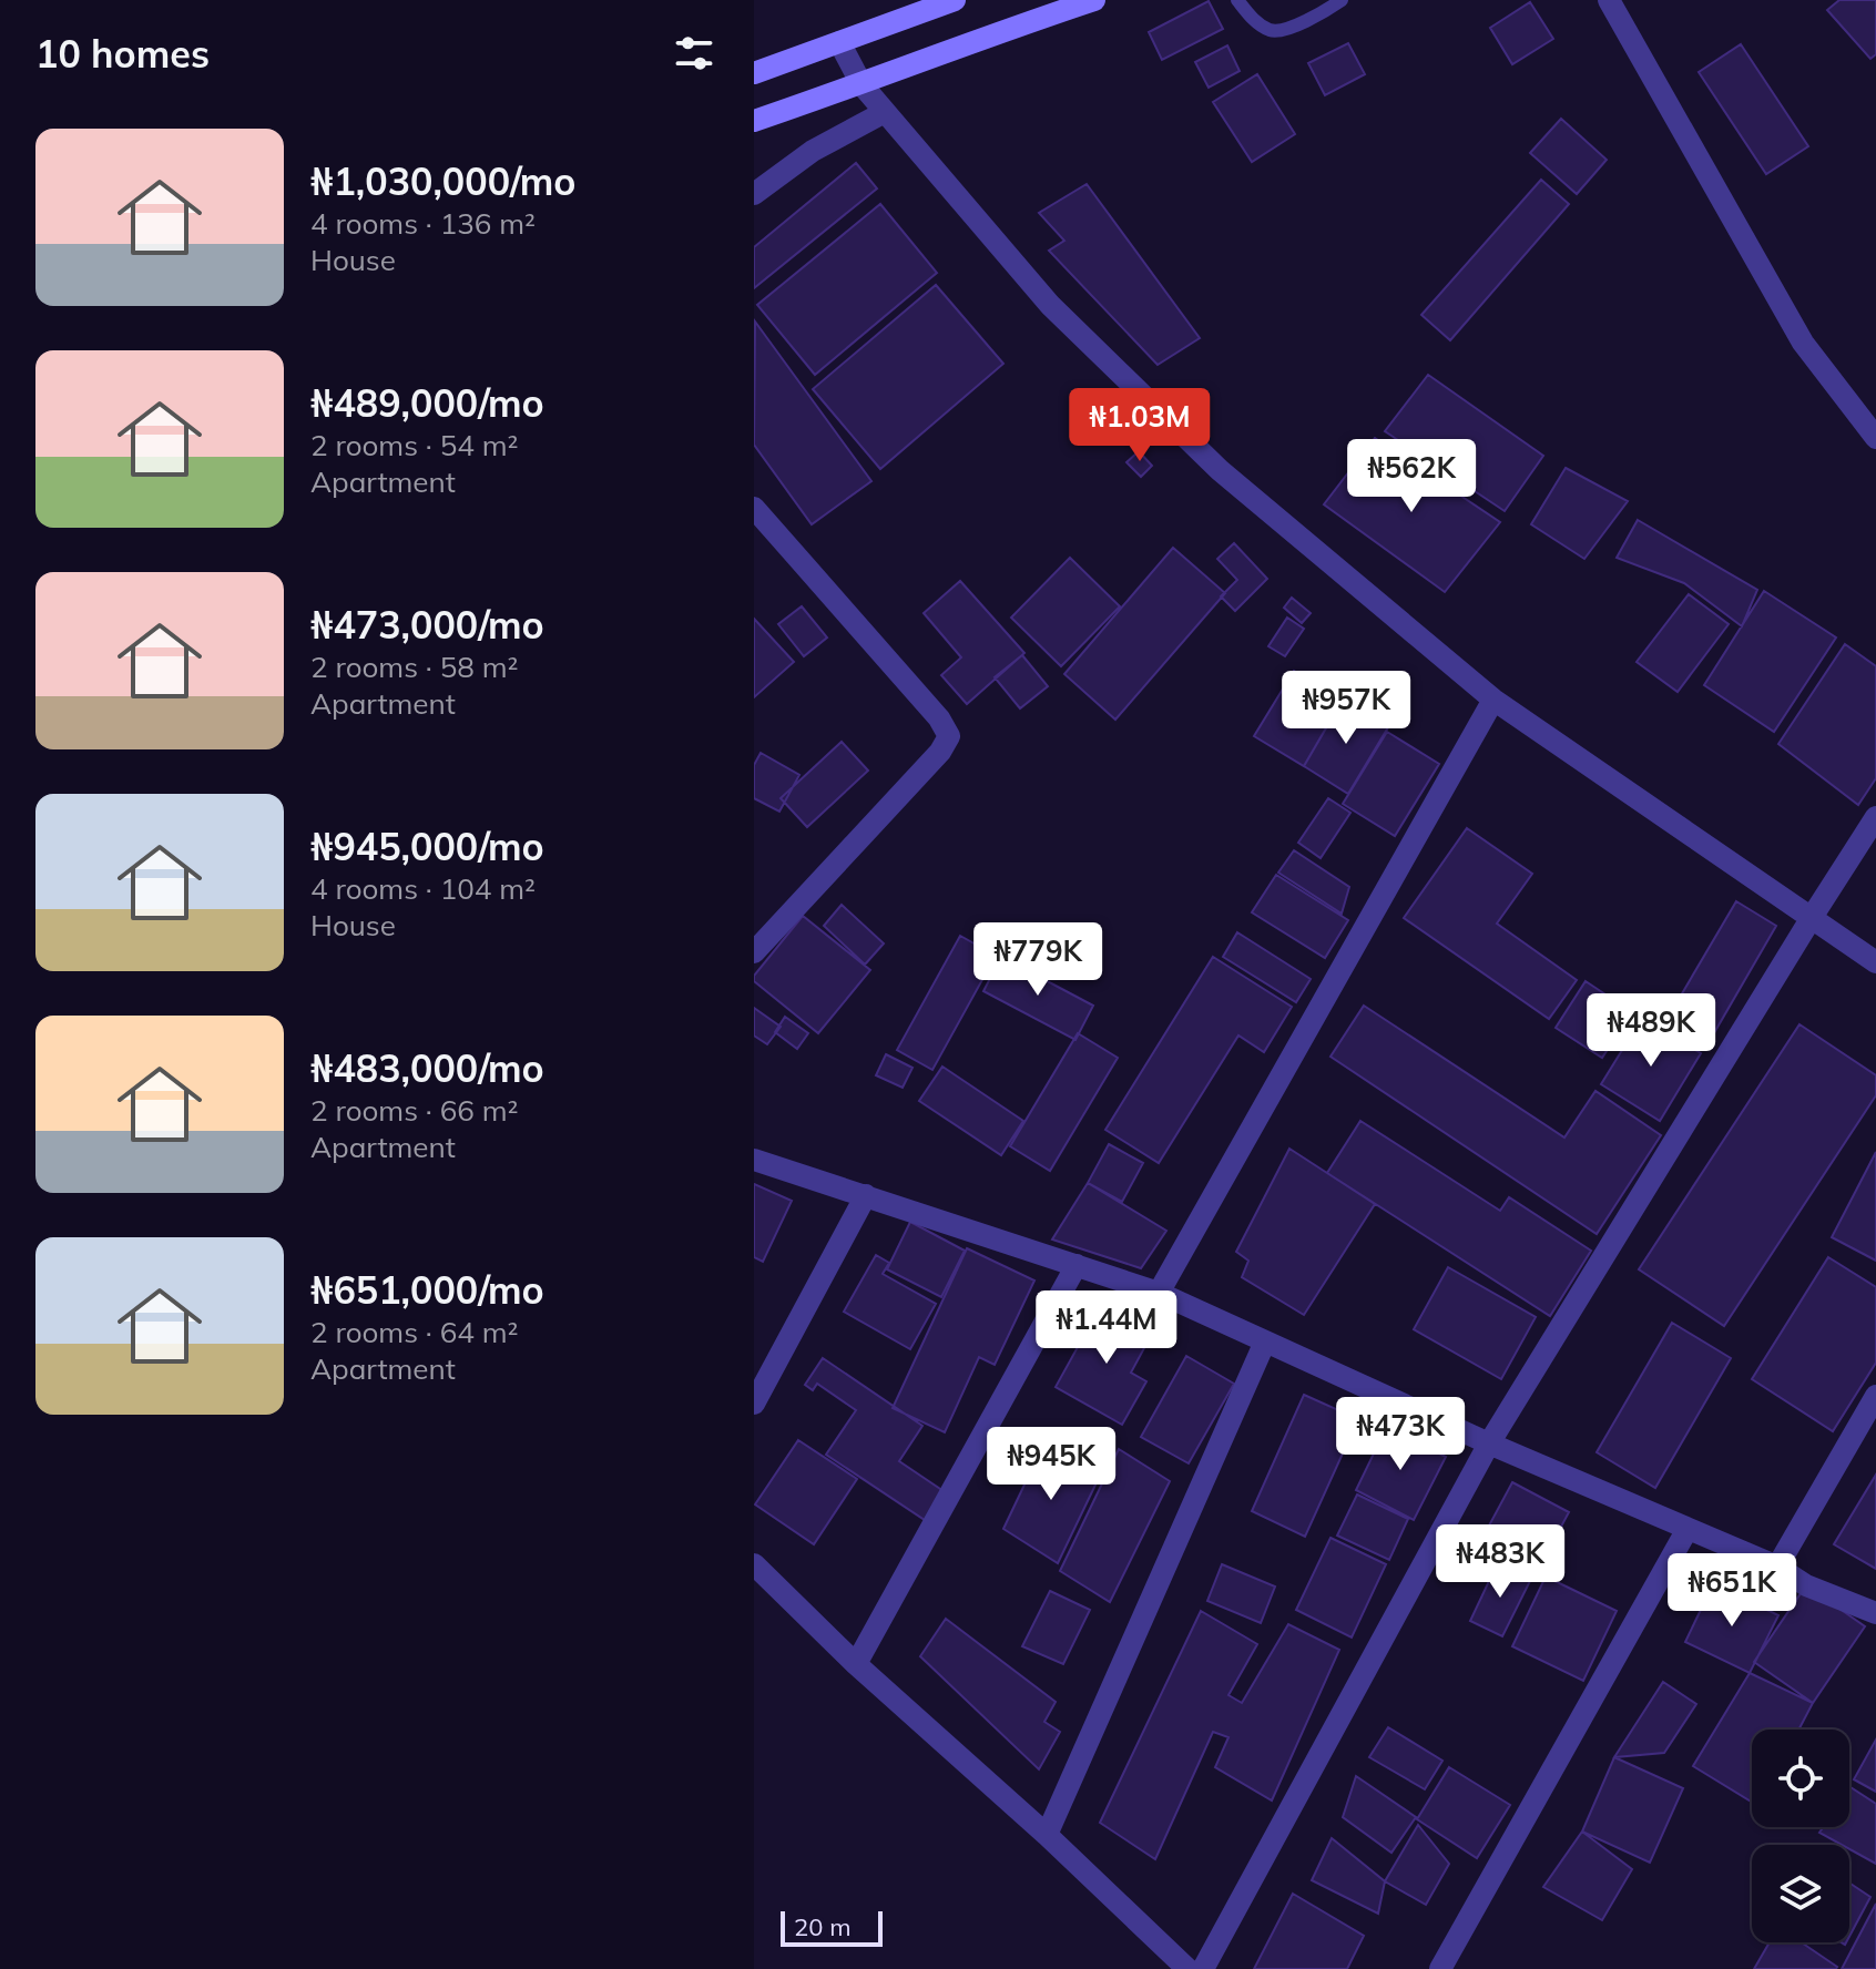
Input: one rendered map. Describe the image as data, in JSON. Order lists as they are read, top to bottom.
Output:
{
  "scale_bar": "20 m",
  "page": {
    "heading": "10 homes",
    "list": [
      {
        "name": "₦1,030,000/mo",
        "note": "4 rooms · 136 m² · House"
      },
      {
        "name": "₦489,000/mo",
        "note": "2 rooms · 54 m² · Apartment"
      },
      {
        "name": "₦473,000/mo",
        "note": "2 rooms · 58 m² · Apartment"
      },
      {
        "name": "₦945,000/mo",
        "note": "4 rooms · 104 m² · House"
      },
      {
        "name": "₦483,000/mo",
        "note": "2 rooms · 66 m² · Apartment"
      },
      {
        "name": "₦651,000/mo",
        "note": "2 rooms · 64 m² · Apartment"
      }
    ],
    "price": [
      "₦1.03M",
      "₦562K",
      "₦957K",
      "₦779K",
      "₦489K",
      "₦1.44M",
      "₦473K",
      "₦945K",
      "₦483K",
      "₦651K"
    ],
    "scale": "20 m"
  }
}
